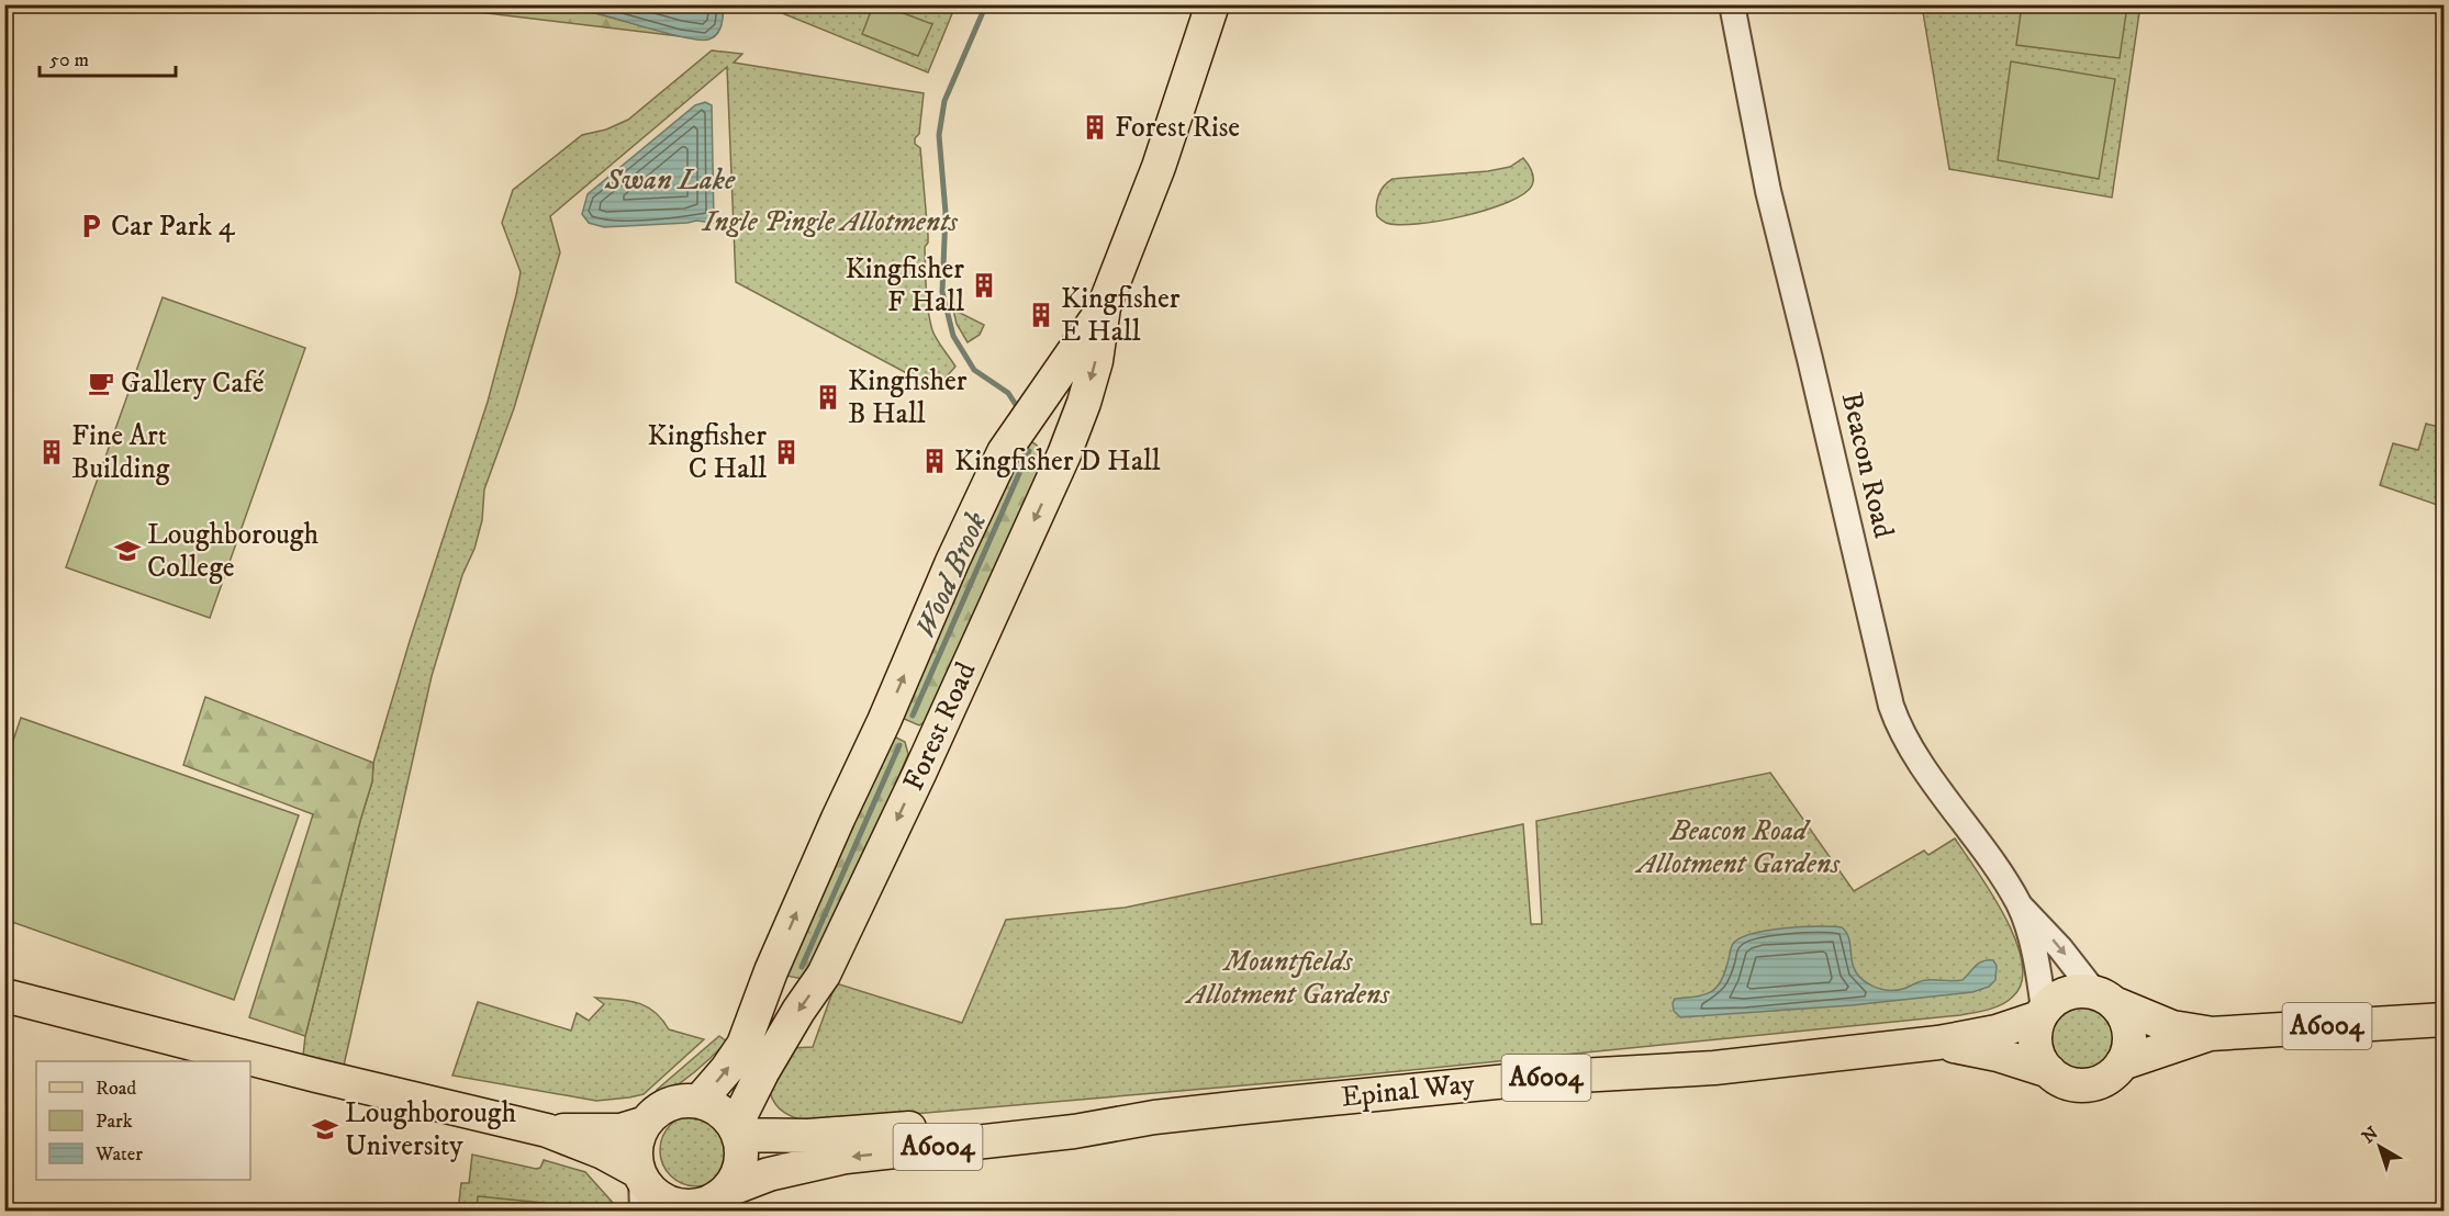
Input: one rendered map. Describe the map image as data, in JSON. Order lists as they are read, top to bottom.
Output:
{
  "streets": {
    "main road": ["Forest Road", "A6004", "Epinal Way"],
    "street": ["Beacon Road"]
  },
  "crossings": [
    ["Beacon Road", "A6004"],
    ["Beacon Road", "Epinal Way"],
    ["Forest Road", "A6004"],
    ["Forest Road", "Epinal Way"],
    ["A6004", "Epinal Way"]
  ],
  "water": ["Swan Lake", "Wood Brook"],
  "parks": ["Ingle Pingle Allotments", "Beacon Road Allotment Gardens", "Mountfields Allotment Gardens"],
  "places": {
    "building": [
      "Forest Rise",
      "Kingfisher F Hall",
      "Kingfisher E Hall",
      "Kingfisher B Hall",
      "Fine Art Building",
      "Kingfisher C Hall",
      "Kingfisher D Hall"
    ],
    "parking": ["Car Park 4"],
    "cafe": ["Gallery Café"],
    "school or university": ["Loughborough College", "Loughborough University"]
  },
  "legend": ["Road", "Park", "Water"],
  "scale_bar": "50 m",
  "north": "top left"
}
